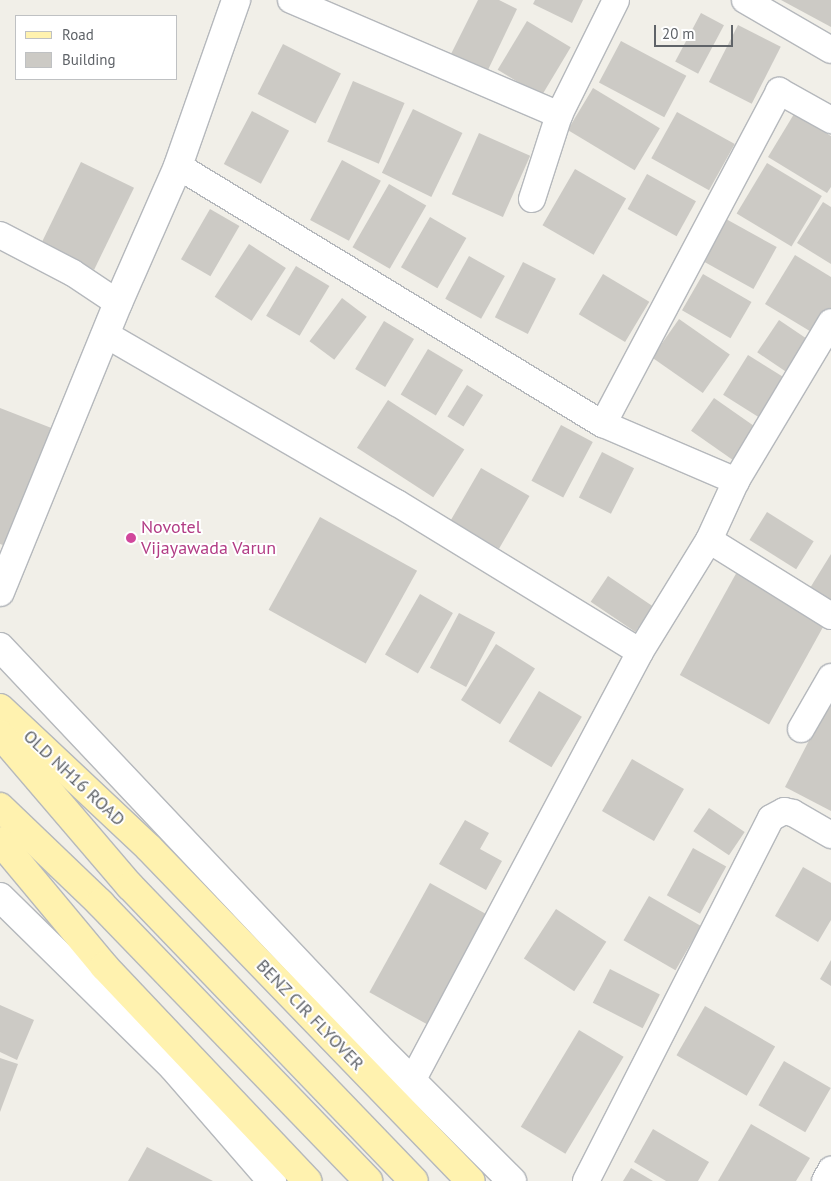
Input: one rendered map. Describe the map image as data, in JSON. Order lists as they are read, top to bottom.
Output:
{
  "streets": {
    "main road": ["OLD NH16 ROAD", "BENZ CIR FLYOVER"]
  },
  "crossings": [
    ["OLD NH16 ROAD", "BENZ CIR FLYOVER"]
  ],
  "places": ["Novotel Vijayawada Varun"],
  "legend": ["Road", "Building"],
  "scale_bar": "20 m"
}
